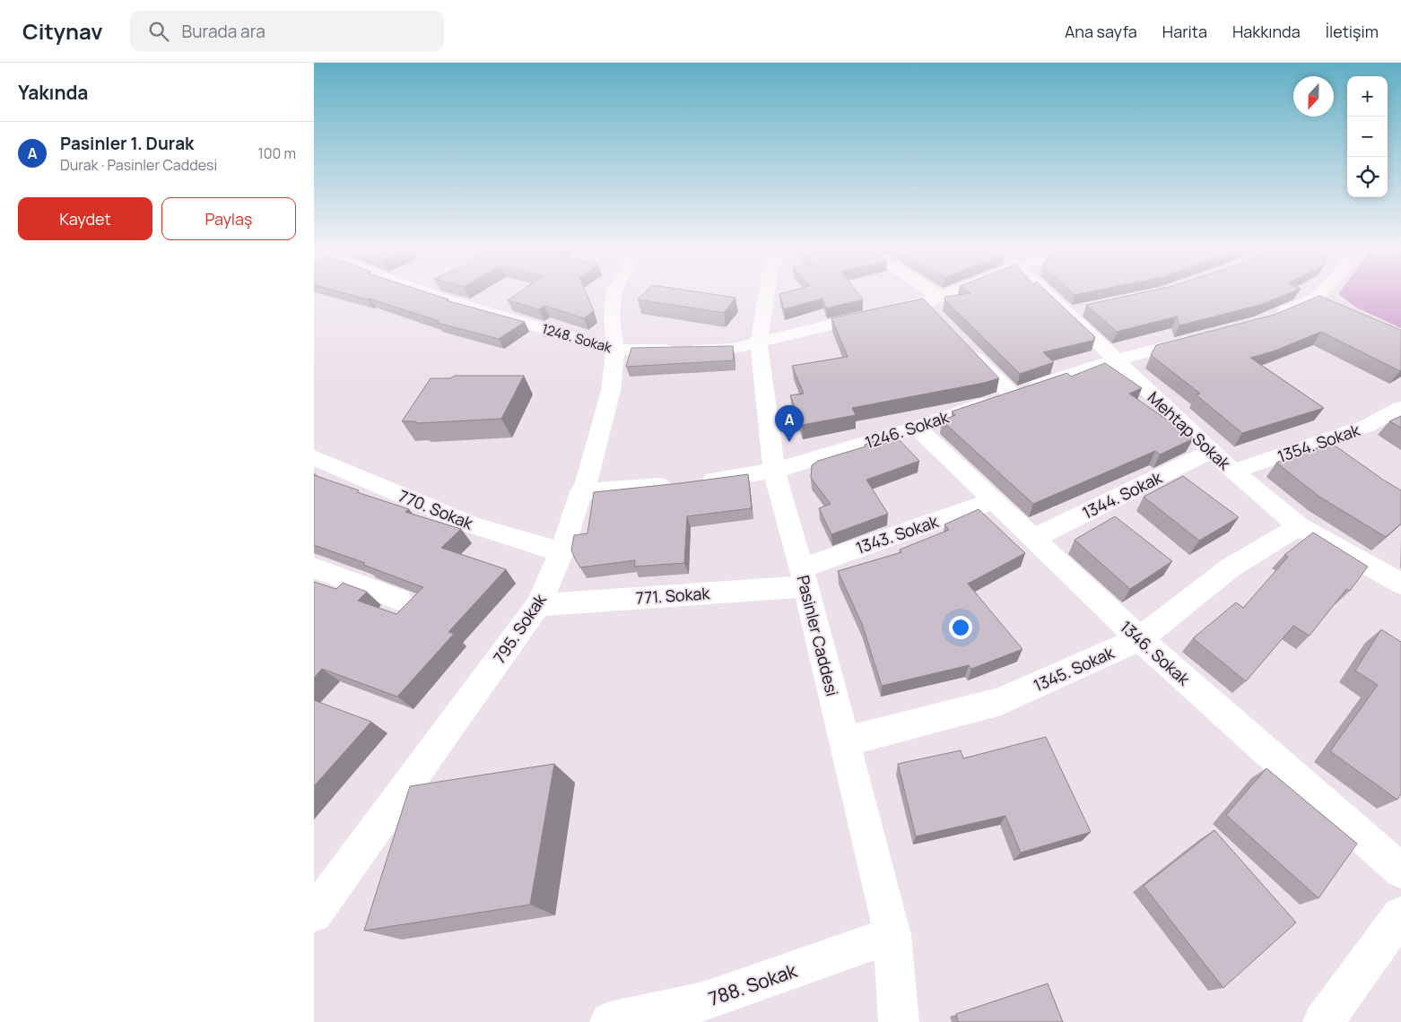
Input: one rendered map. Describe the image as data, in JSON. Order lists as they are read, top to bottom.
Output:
{
  "streets": {
    "street": [
      "1248. Sokak",
      "1246. Sokak",
      "Mehtap Sokak",
      "1354. Sokak",
      "1344. Sokak",
      "770. Sokak",
      "1343. Sokak",
      "771. Sokak",
      "795. Sokak",
      "Pasinler Caddesi",
      "1346. Sokak",
      "1345. Sokak",
      "788. Sokak"
    ]
  },
  "crossings": [
    ["1248. Sokak", "795. Sokak"],
    ["1248. Sokak", "Pasinler Caddesi"],
    ["1246. Sokak", "Mehtap Sokak"],
    ["1246. Sokak", "795. Sokak"],
    ["1246. Sokak", "Pasinler Caddesi"],
    ["1246. Sokak", "1346. Sokak"],
    ["Mehtap Sokak", "1354. Sokak"],
    ["Mehtap Sokak", "1344. Sokak"],
    ["Mehtap Sokak", "1345. Sokak"],
    ["1344. Sokak", "1346. Sokak"],
    ["770. Sokak", "795. Sokak"],
    ["1343. Sokak", "771. Sokak"],
    ["1343. Sokak", "Pasinler Caddesi"],
    ["1343. Sokak", "1346. Sokak"],
    ["771. Sokak", "795. Sokak"],
    ["771. Sokak", "Pasinler Caddesi"],
    ["Pasinler Caddesi", "1345. Sokak"],
    ["Pasinler Caddesi", "788. Sokak"],
    ["1346. Sokak", "1345. Sokak"]
  ],
  "north": "bottom",
  "page": {
    "header": "Citynav",
    "search": "Burada ara",
    "nav": [
      "Ana sayfa",
      "Harita",
      "Hakkında",
      "İletişim"
    ],
    "heading": "Yakında",
    "map_buttons": ["+", "−"],
    "list": [
      {
        "mark": "A",
        "name": "Pasinler 1. Durak",
        "note": "Durak · Pasinler Caddesi",
        "value": "100 m"
      }
    ],
    "buttons": ["Kaydet", "Paylaş"],
    "pins": "A"
  }
}
